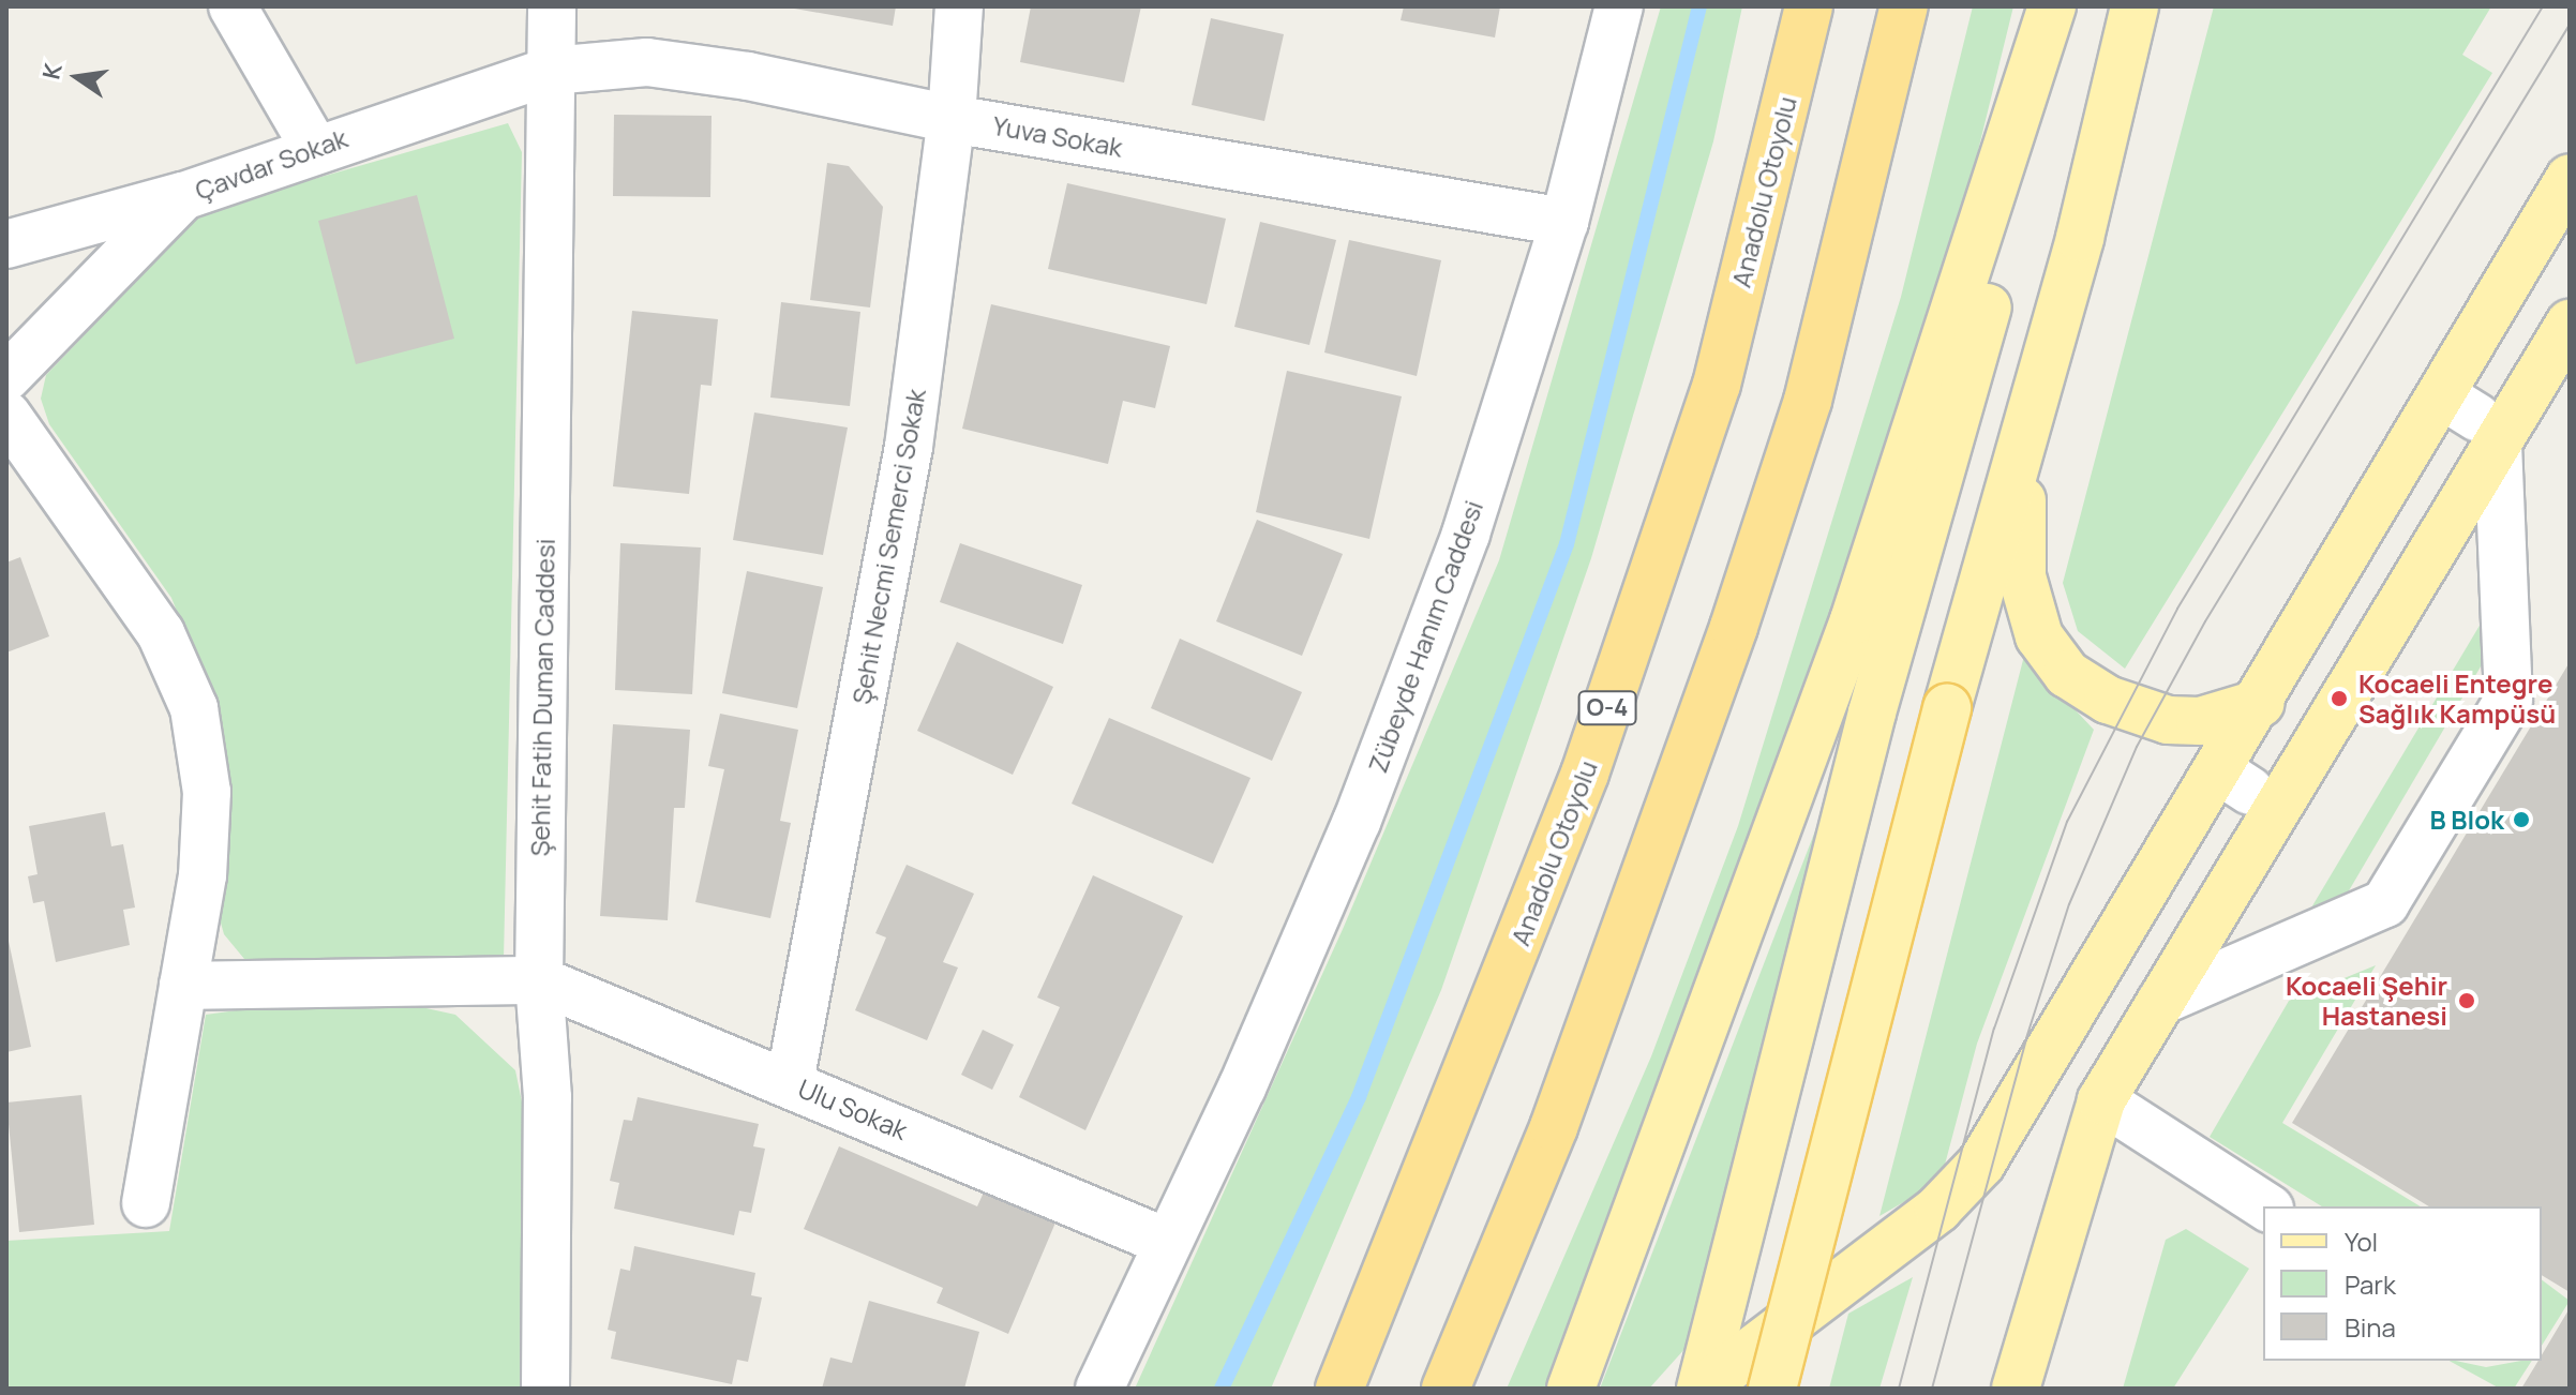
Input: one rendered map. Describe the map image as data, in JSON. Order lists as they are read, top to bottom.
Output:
{
  "streets": {
    "highway": ["Anadolu Otoyolu", "O-4"],
    "street": [
      "Yuva Sokak",
      "Çavdar Sokak",
      "Şehit Necmi Semerci Sokak",
      "Zübeyde Hanım Caddesi",
      "Şehit Fatih Duman Caddesi",
      "Ulu Sokak"
    ]
  },
  "crossings": [
    ["Yuva Sokak", "Çavdar Sokak"],
    ["Yuva Sokak", "Şehit Necmi Semerci Sokak"],
    ["Yuva Sokak", "Zübeyde Hanım Caddesi"],
    ["Yuva Sokak", "Şehit Fatih Duman Caddesi"],
    ["Çavdar Sokak", "Şehit Fatih Duman Caddesi"],
    ["Şehit Necmi Semerci Sokak", "Ulu Sokak"],
    ["Zübeyde Hanım Caddesi", "Ulu Sokak"],
    ["Şehit Fatih Duman Caddesi", "Ulu Sokak"]
  ],
  "places": ["Kocaeli Entegre Sağlık Kampüsü", "B Blok", "Kocaeli Şehir Hastanesi"],
  "legend": ["Yol", "Park", "Bina"],
  "north": "left"
}
